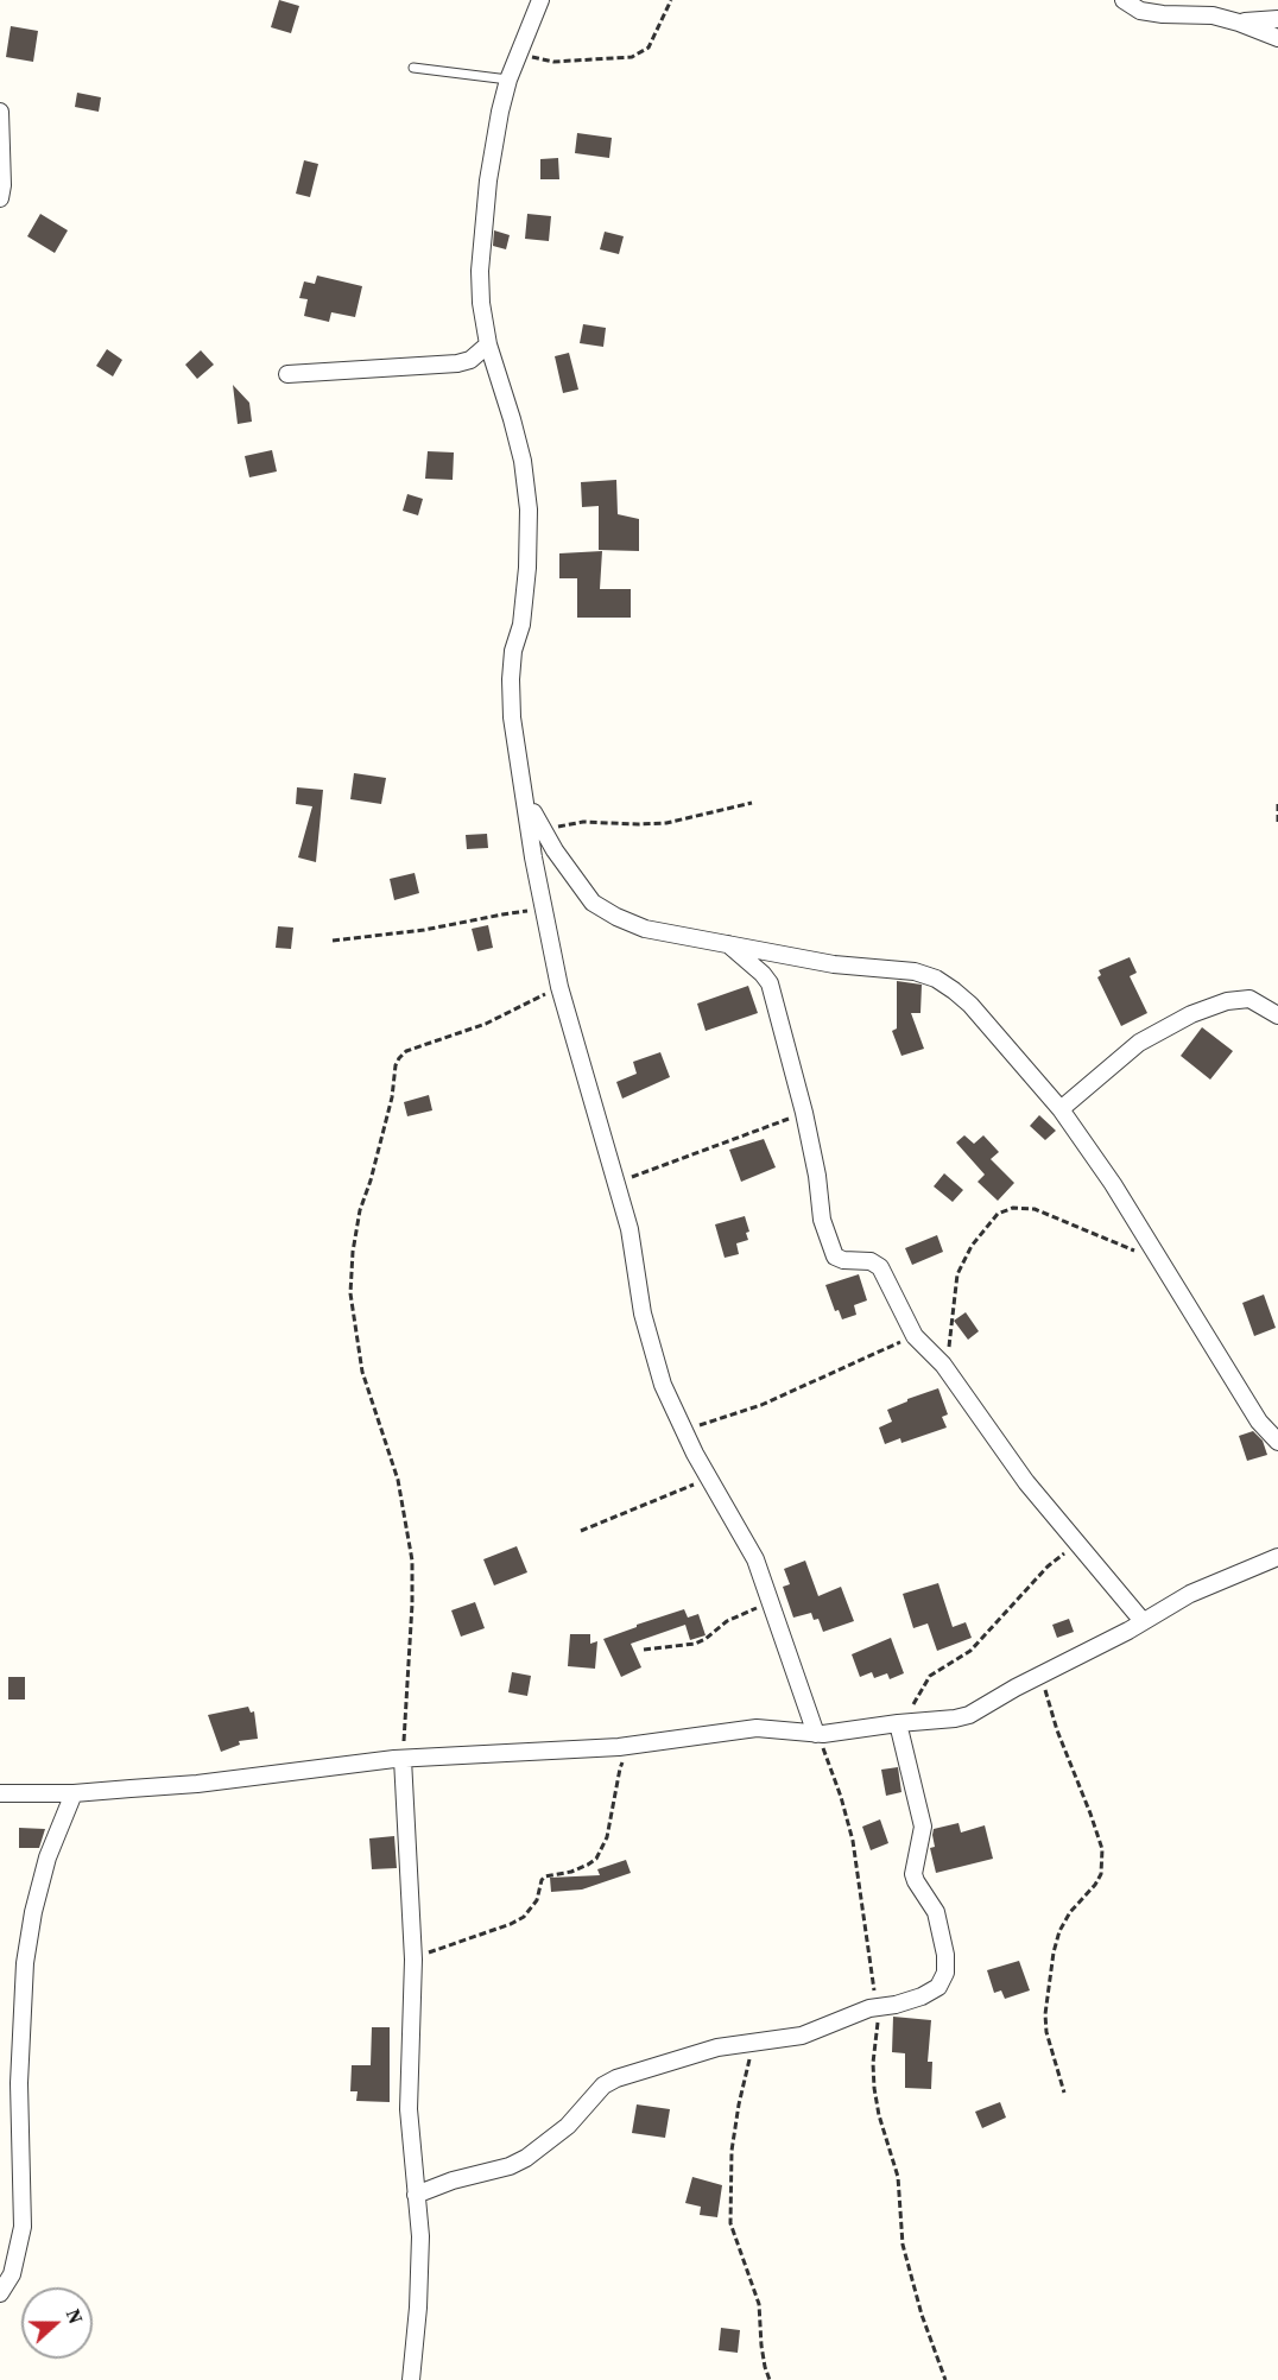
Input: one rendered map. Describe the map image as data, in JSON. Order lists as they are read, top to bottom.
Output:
{
  "north": "right"
}
